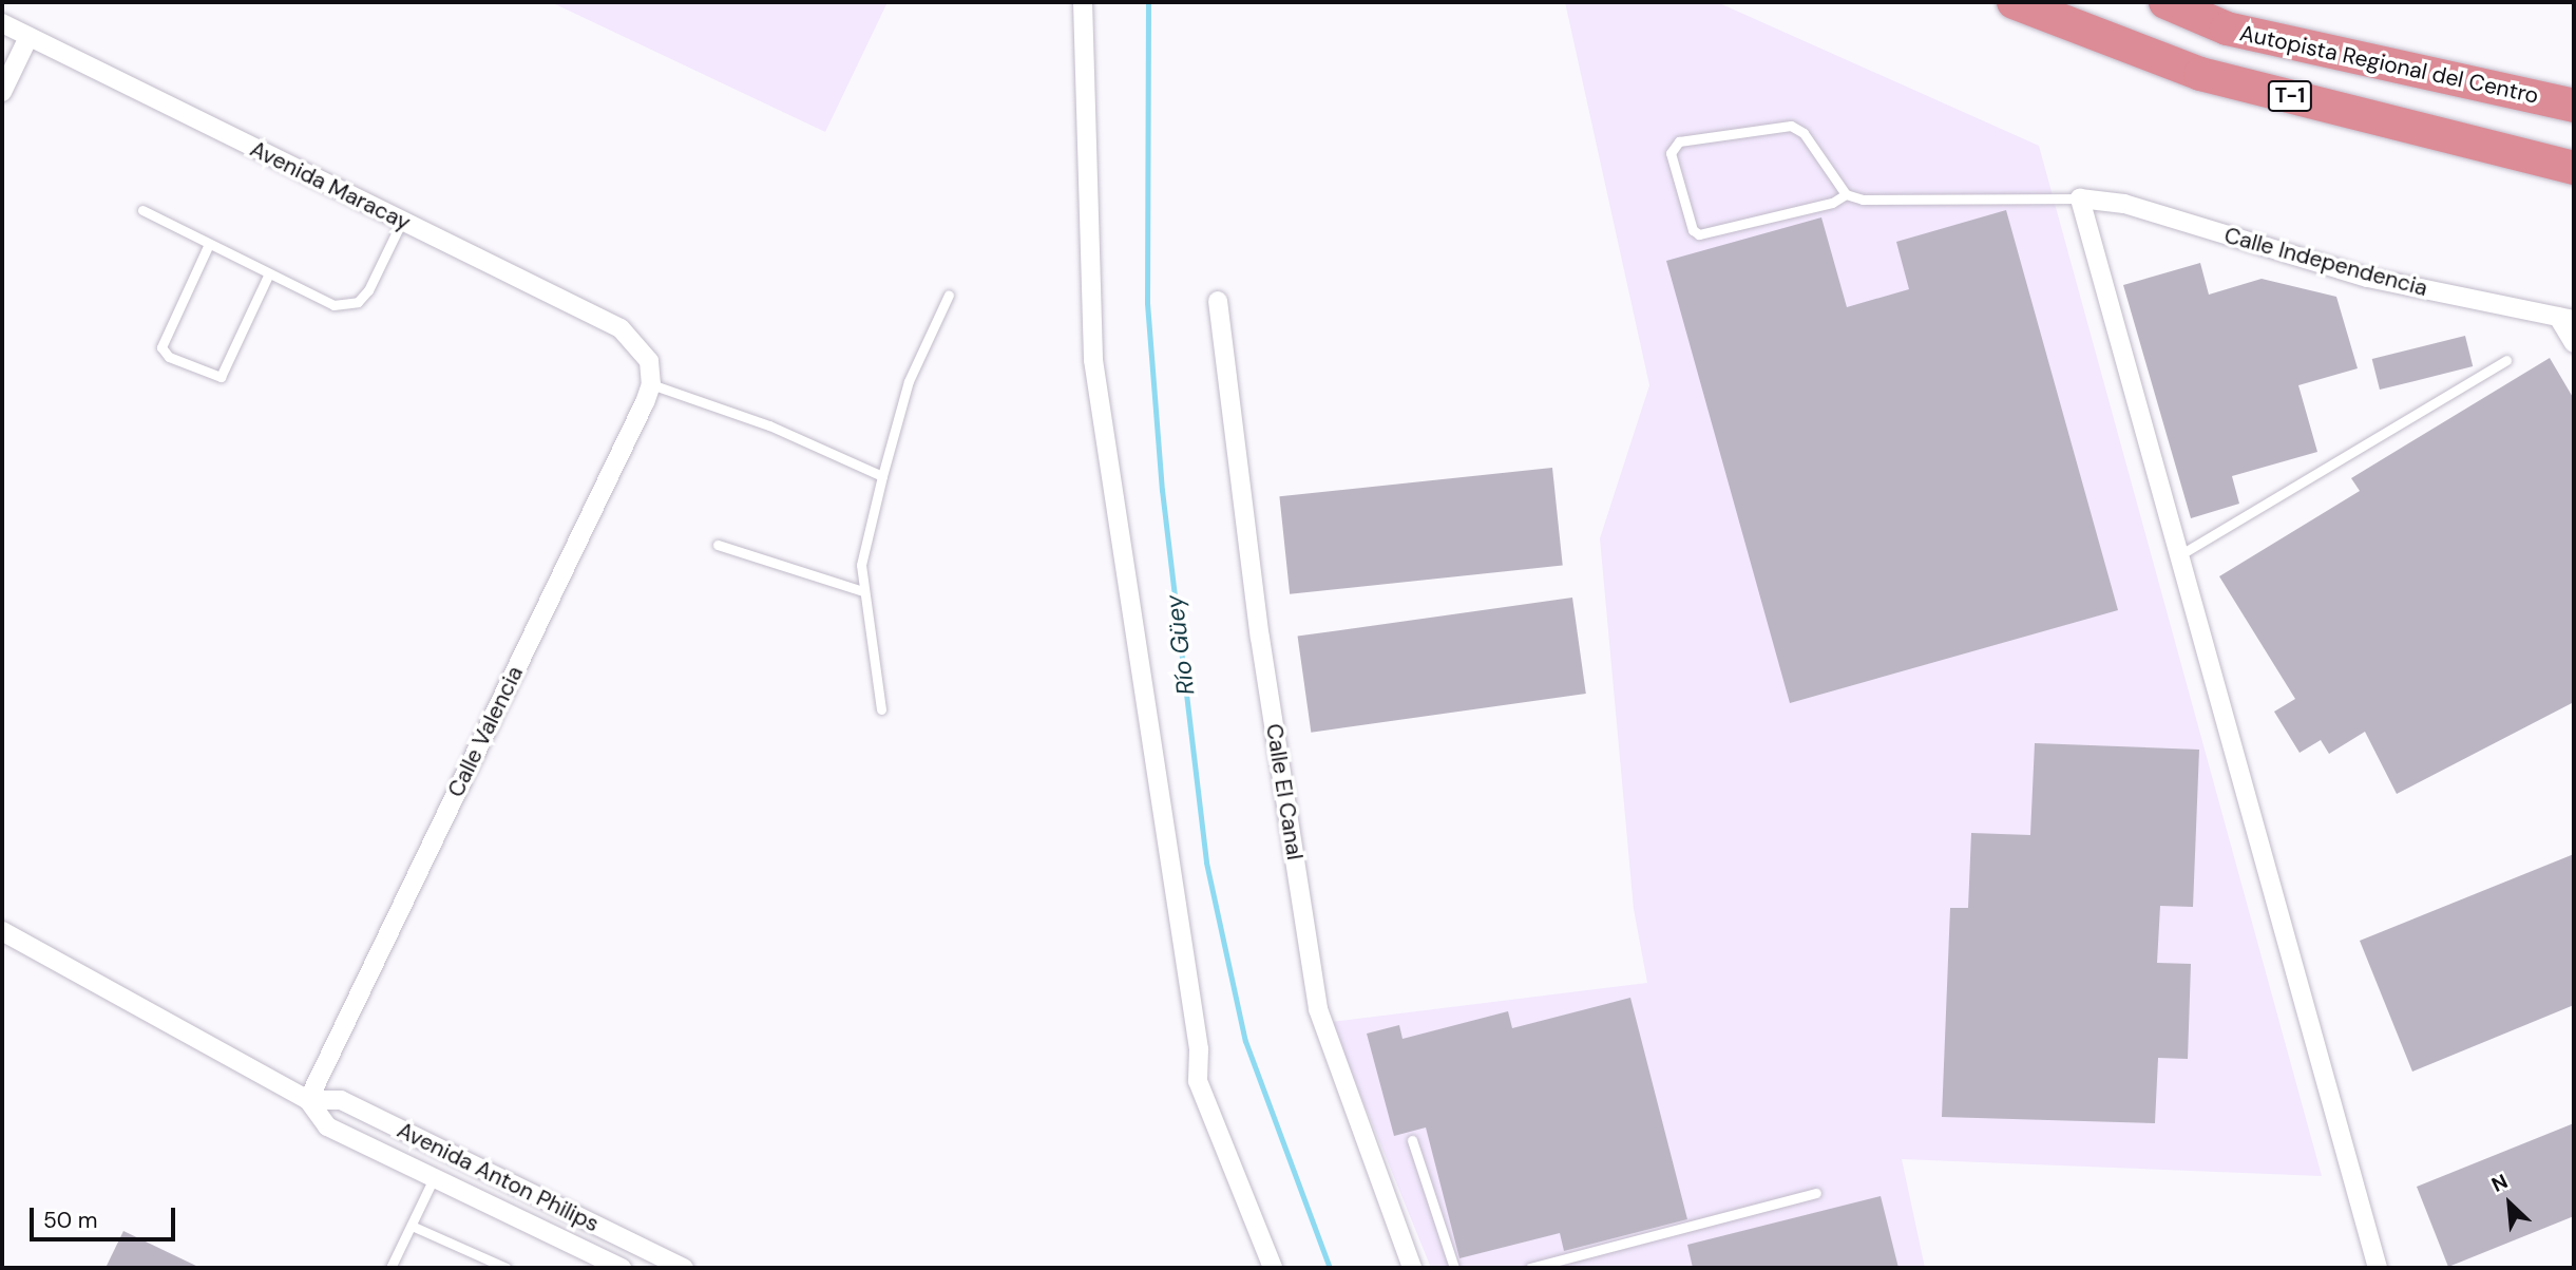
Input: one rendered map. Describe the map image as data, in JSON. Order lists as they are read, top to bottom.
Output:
{
  "streets": {
    "highway": ["Autopista Regional del Centro", "T-1"],
    "street": [
      "Avenida Maracay",
      "Calle Independencia",
      "Calle Valencia",
      "Calle El Canal",
      "Avenida Anton Philips"
    ]
  },
  "crossings": [
    ["Avenida Maracay", "Calle Valencia"],
    ["Calle Valencia", "Avenida Anton Philips"]
  ],
  "water": ["Río Güey"],
  "scale_bar": "50 m",
  "north": "top left"
}
